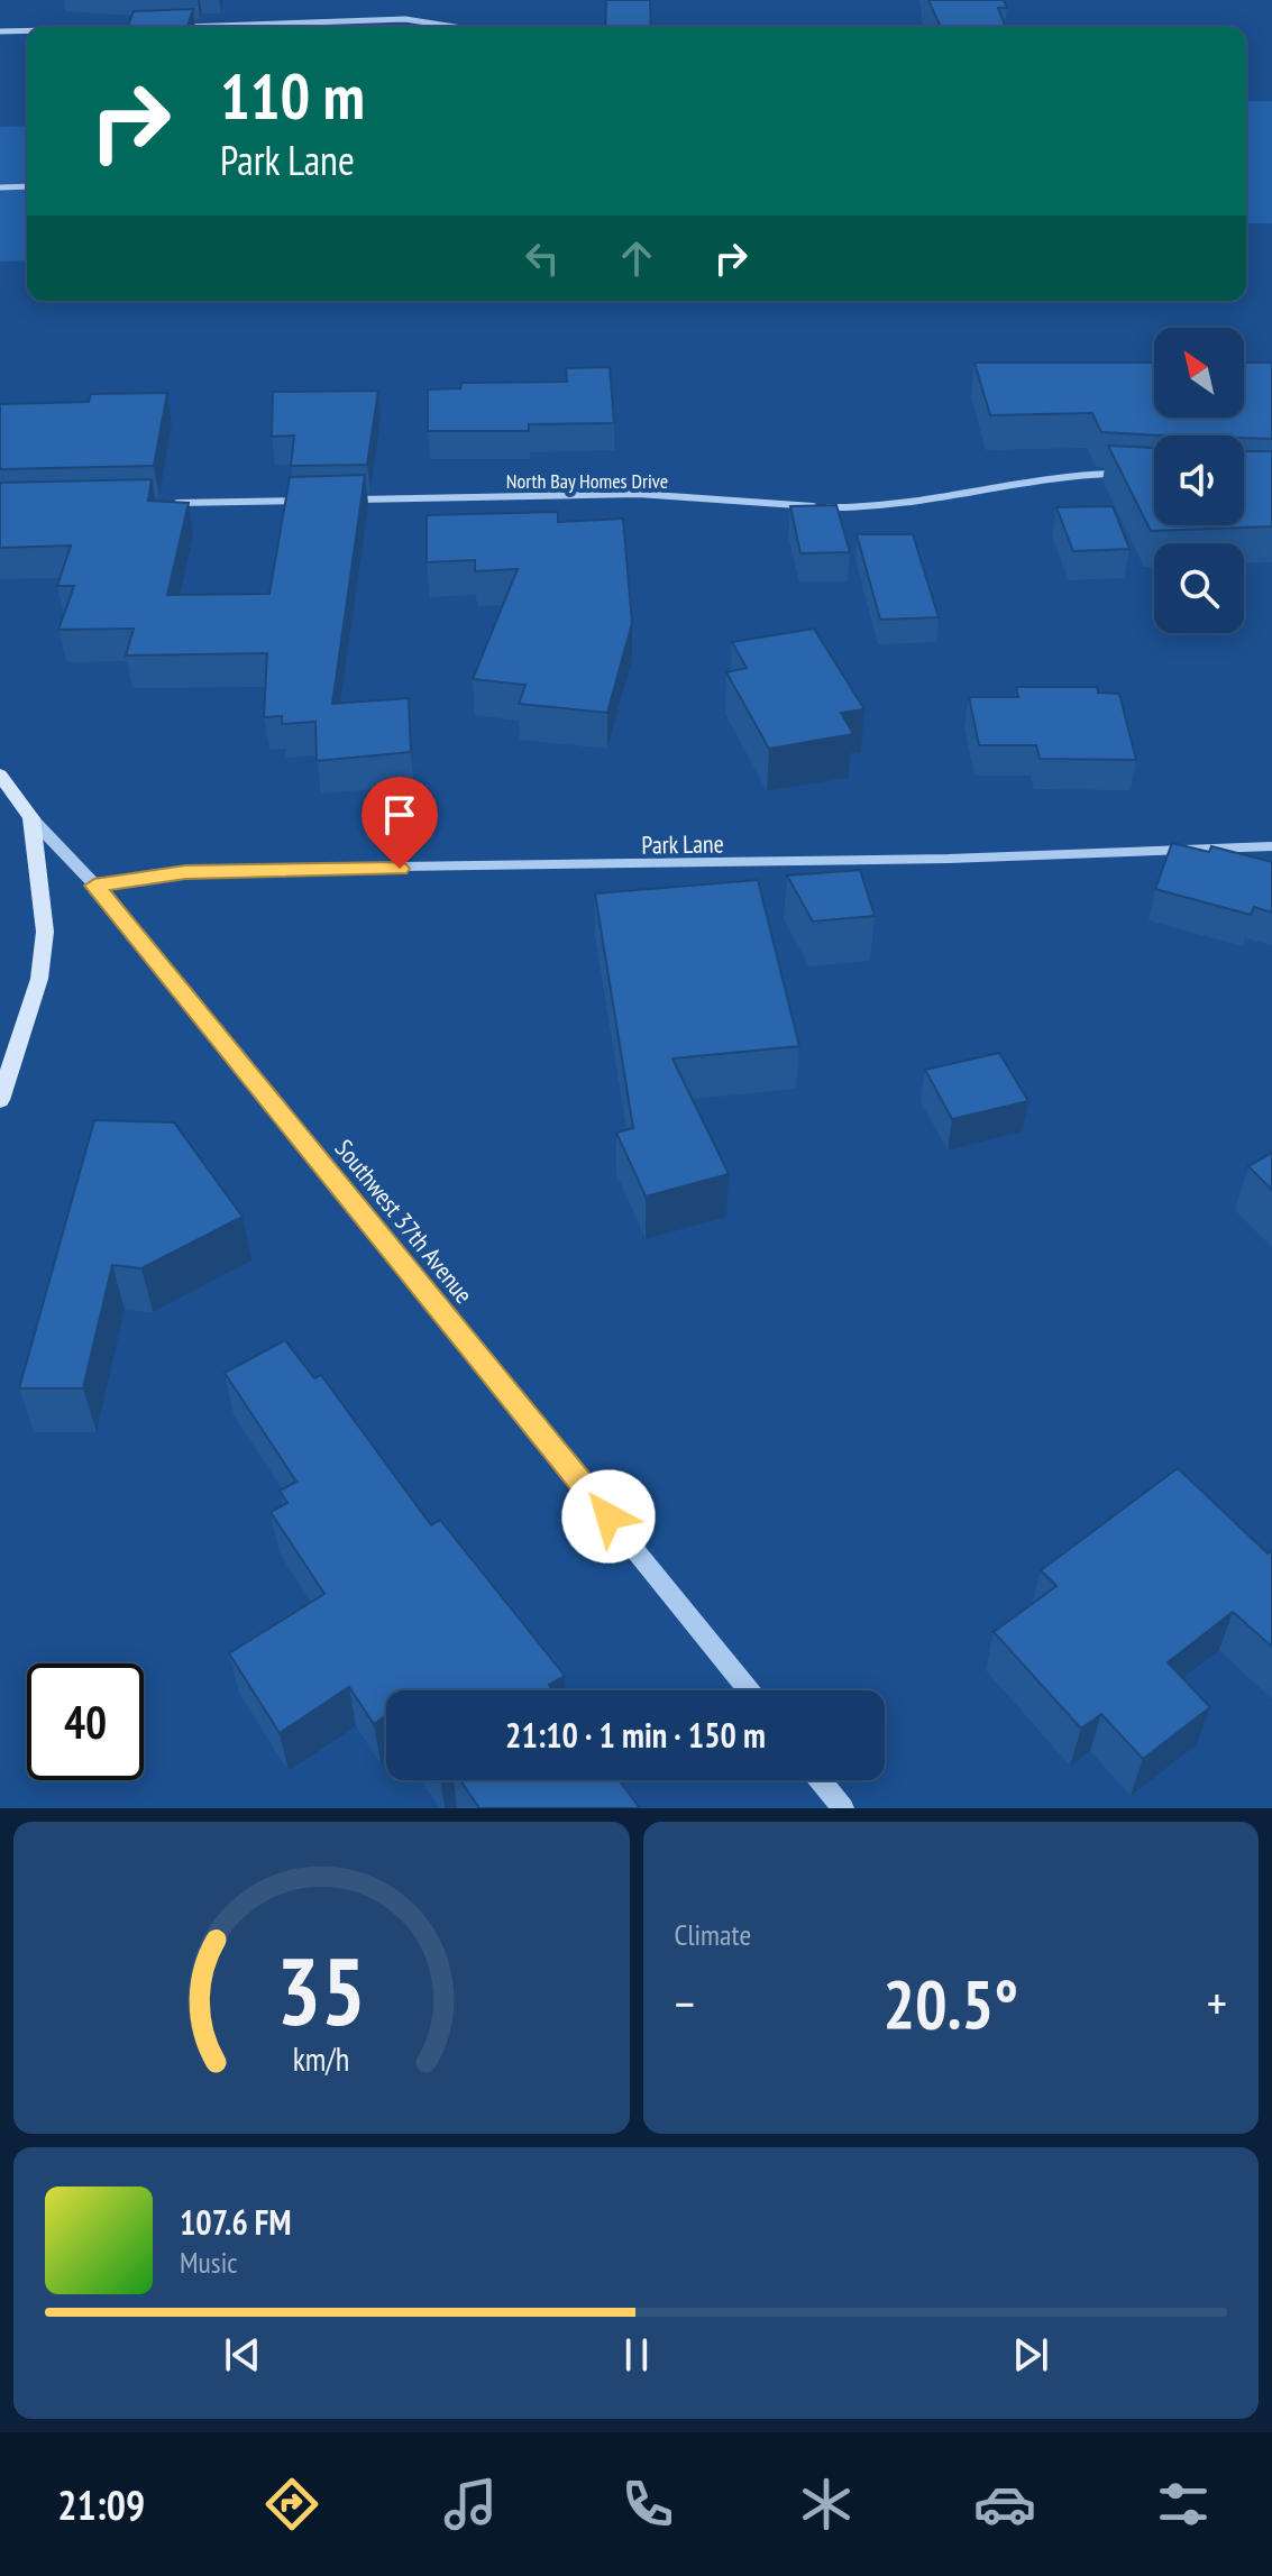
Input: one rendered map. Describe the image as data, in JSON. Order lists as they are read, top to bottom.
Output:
{
  "streets": {
    "main road": ["Southwest 37th Avenue"],
    "street": ["North Bay Homes Drive", "Park Lane"]
  },
  "crossings": [
    ["Park Lane", "Southwest 37th Avenue"]
  ],
  "north": "top left",
  "page": {
    "turn": ["110 m", "Park Lane"],
    "limit": "40",
    "trip": "21:10 · 1 min · 150 m",
    "tile": "Climate",
    "heat": ["−", "20.5°", "+"],
    "song": ["107.6 FM", "Music"],
    "tabs": "21:09",
    "gauge": ["35", "km/h"]
  }
}
